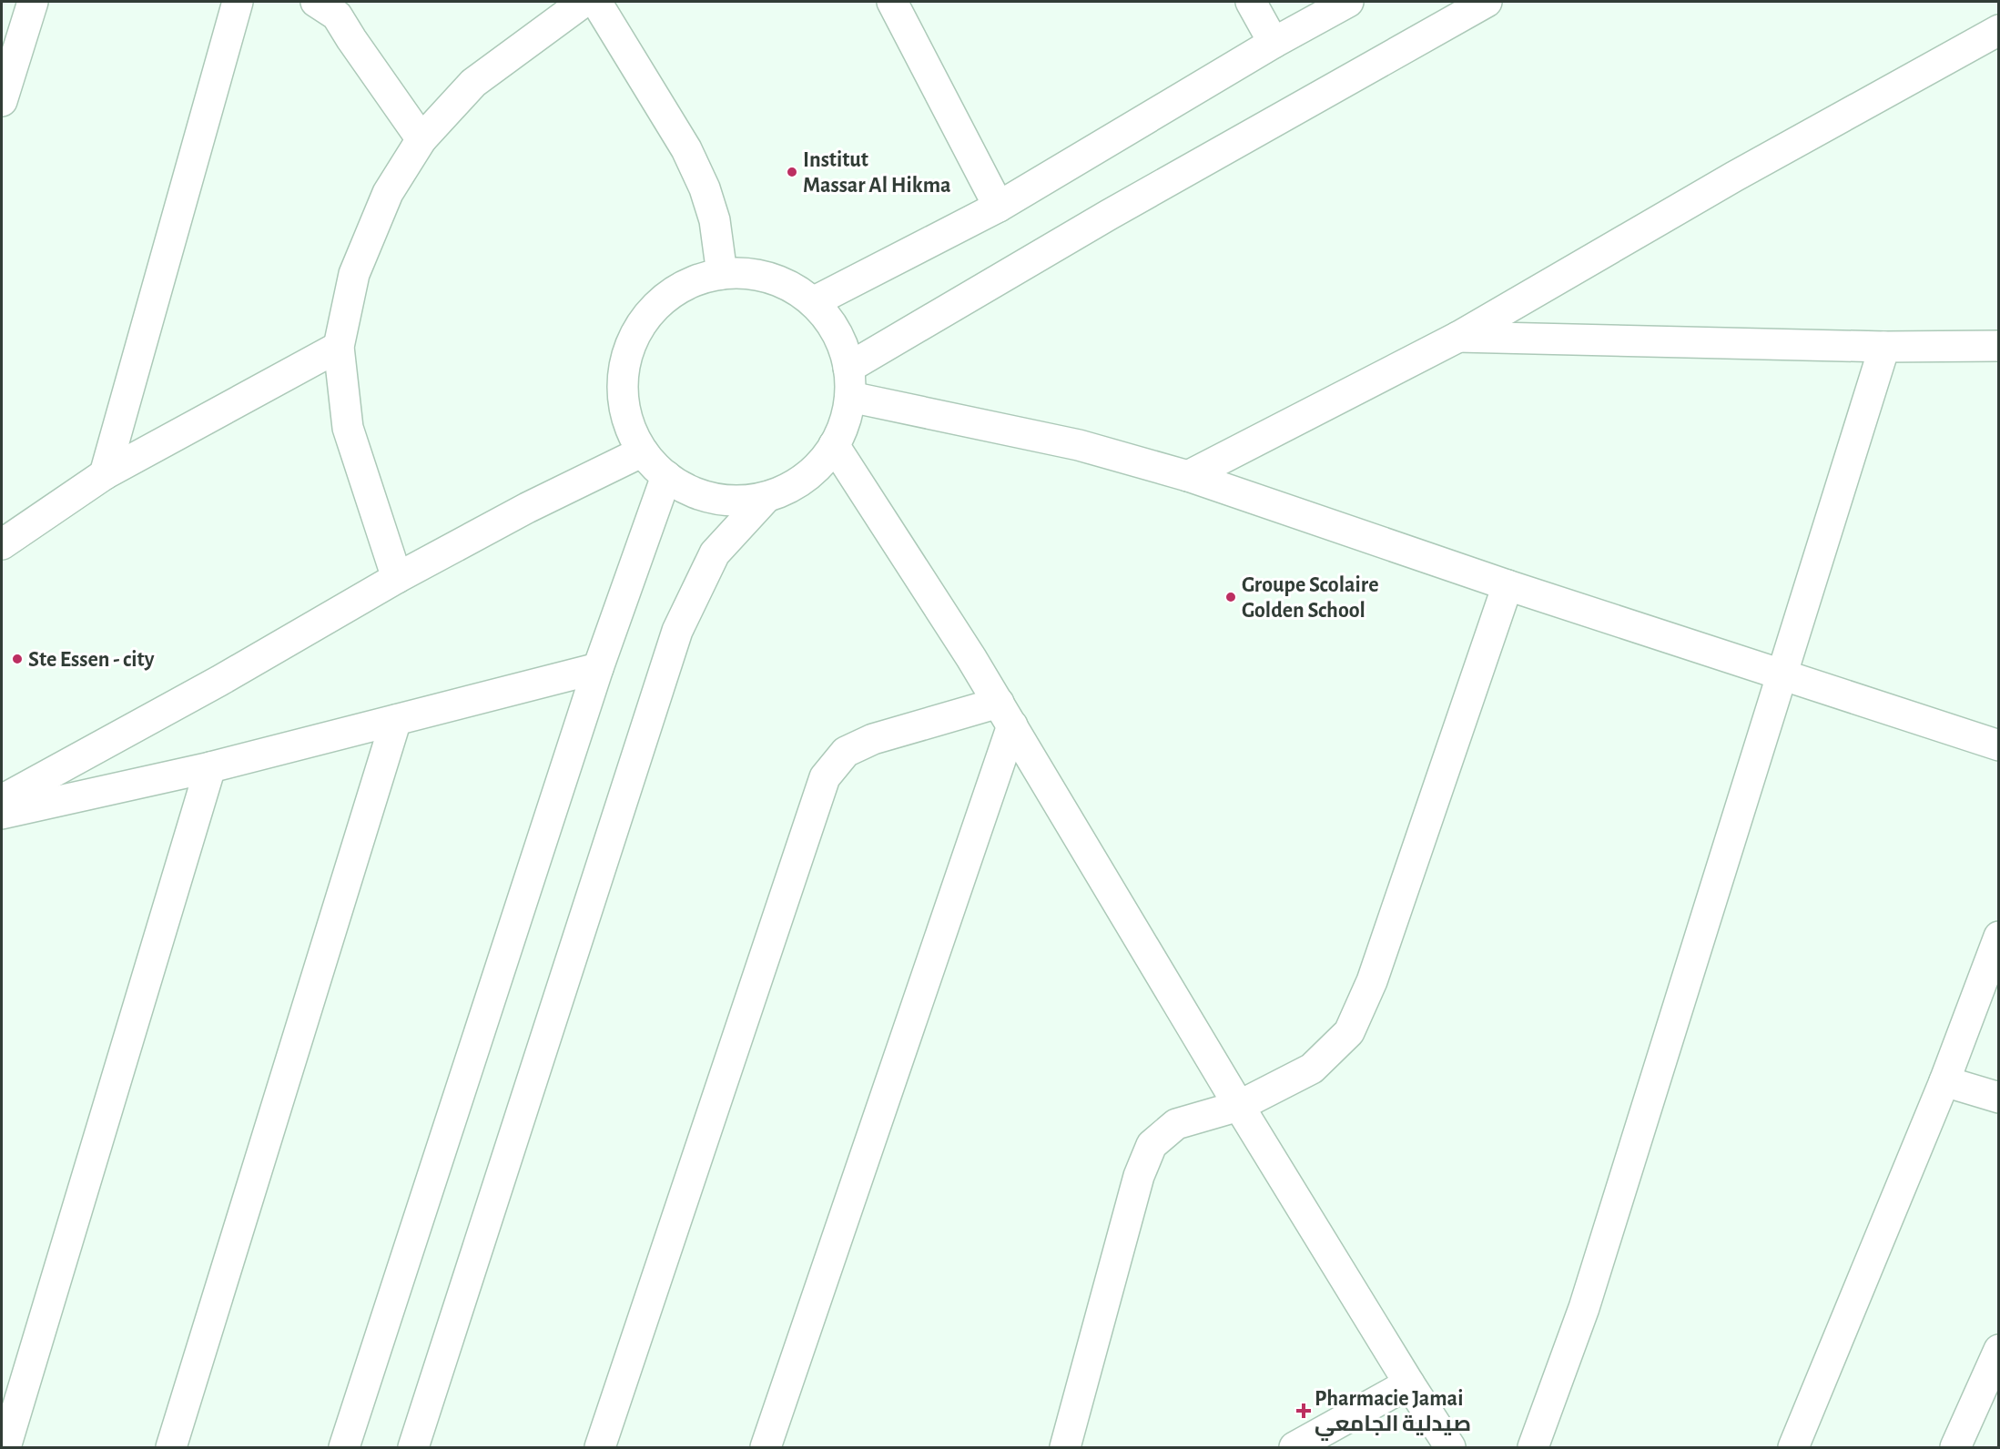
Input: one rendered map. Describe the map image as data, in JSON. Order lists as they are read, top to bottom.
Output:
{
  "places": {
    "other": ["Institut Massar Al Hikma", "Groupe Scolaire Golden School", "Ste Essen - city"],
    "health": ["Pharmacie Jamai صيدلية الجامعي"]
  }
}
